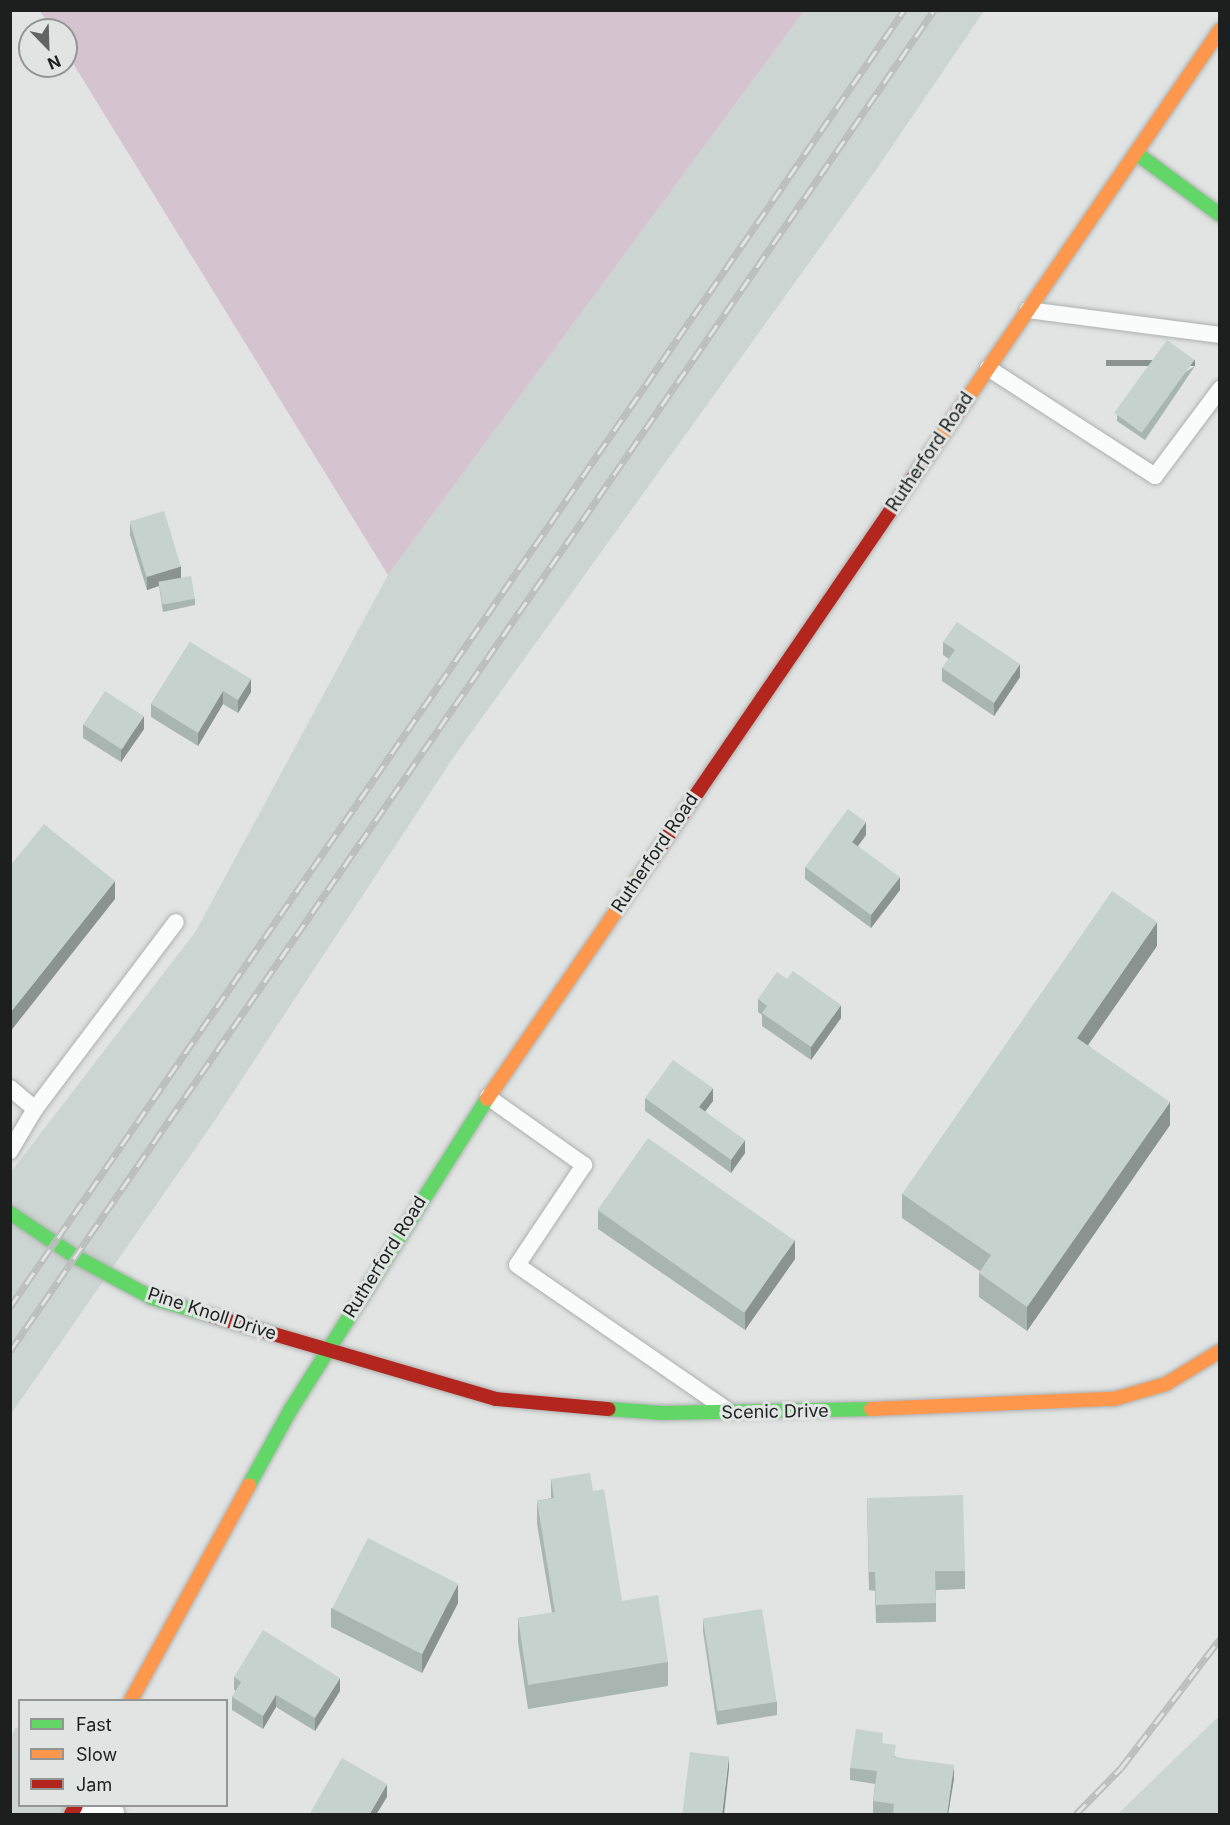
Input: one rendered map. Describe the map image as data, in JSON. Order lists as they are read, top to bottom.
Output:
{
  "streets": {
    "street": ["Rutherford Road", "Pine Knoll Drive", "Scenic Drive"]
  },
  "crossings": [
    ["Rutherford Road", "Pine Knoll Drive"],
    ["Rutherford Road", "Scenic Drive"],
    ["Pine Knoll Drive", "Scenic Drive"]
  ],
  "legend": ["Fast", "Slow", "Jam"],
  "north": "bottom right"
}
